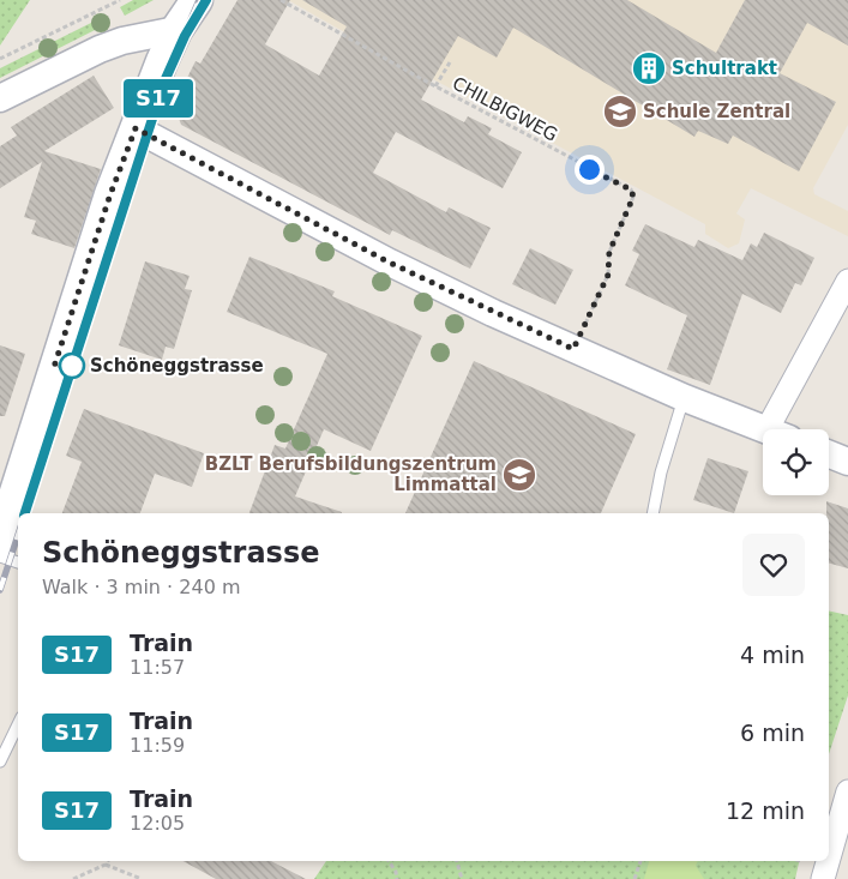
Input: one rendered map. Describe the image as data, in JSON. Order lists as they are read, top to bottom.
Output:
{
  "streets": {
    "path": ["CHILBIGWEG"]
  },
  "places": {
    "building": ["Schultrakt"],
    "school or university": ["Schule Zentral", "BZLT Berufsbildungszentrum Limmattal"],
    "other": ["Schöneggstrasse"]
  },
  "page": {
    "on_map": "S17",
    "heading": ["Schöneggstrasse", "Walk · 3 min · 240 m"],
    "list": [
      {
        "mark": "S17",
        "name": "Train",
        "note": "11:57",
        "value": "4 min"
      },
      {
        "mark": "S17",
        "name": "Train",
        "note": "11:59",
        "value": "6 min"
      },
      {
        "mark": "S17",
        "name": "Train",
        "note": "12:05",
        "value": "12 min"
      }
    ]
  }
}
